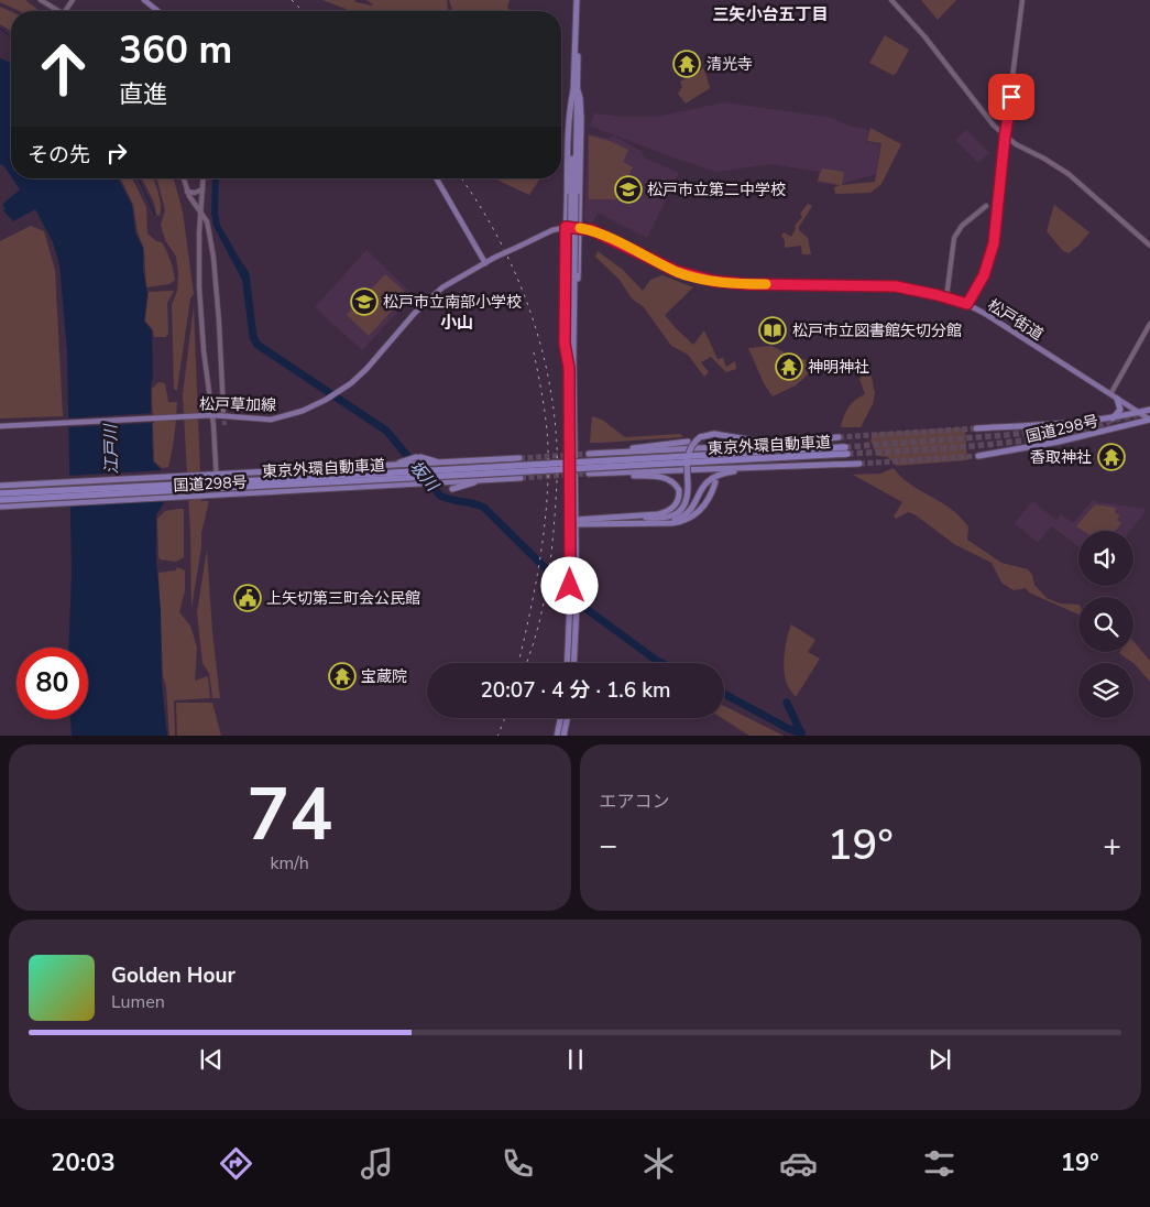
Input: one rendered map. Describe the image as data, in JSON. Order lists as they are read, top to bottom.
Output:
{
  "streets": {
    "highway": ["国道298号", "東京外環自動車道"],
    "main road": ["松戸街道", "松戸草加線"]
  },
  "crossings": [
    ["松戸街道", "松戸草加線"],
    ["松戸街道", "国道298号"]
  ],
  "districts": ["三矢小台五丁目", "小山"],
  "water": ["江戸川", "坂川"],
  "places": {
    "temple": [
      "清光寺",
      "神明神社",
      "香取神社",
      "宝蔵院"
    ],
    "school or university": ["松戸市立第二中学校", "松戸市立南部小学校"],
    "library": ["松戸市立図書館矢切分館"],
    "public building": ["上矢切第三町会公民館"]
  },
  "page": {
    "turn": ["360 m", "直進"],
    "then": "その先",
    "limit": "80",
    "trip": "20:07 · 4 分 · 1.6 km",
    "tile": [
      ["74", "km/h"],
      "エアコン"
    ],
    "heat": ["−", "19°", "+"],
    "song": ["Golden Hour", "Lumen"],
    "tabs": ["20:03", "19°"]
  }
}
